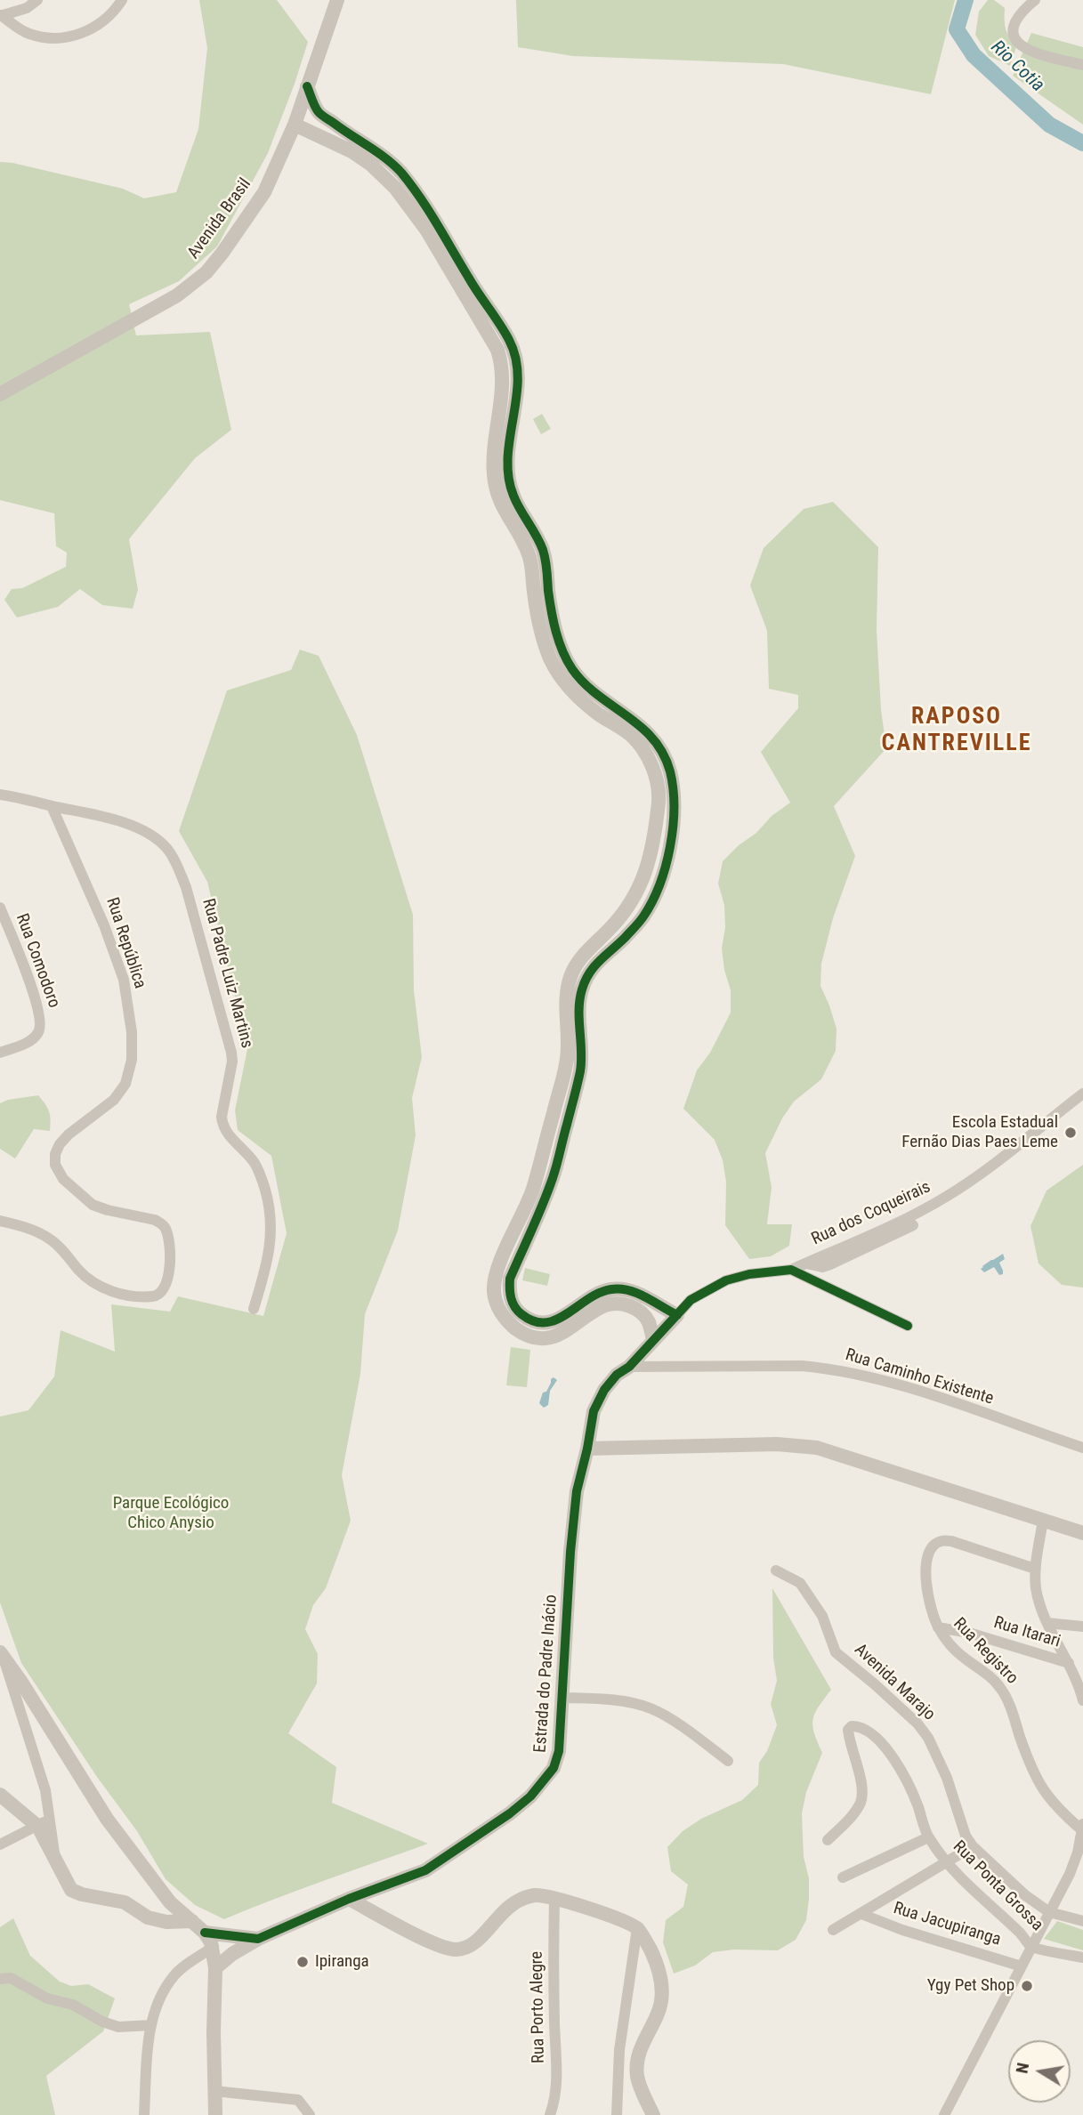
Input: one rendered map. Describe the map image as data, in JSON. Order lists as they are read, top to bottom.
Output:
{
  "streets": {
    "street": [
      "Avenida Brasil",
      "Rua República",
      "Rua Comodoro",
      "Rua Padre Luiz Martins",
      "Rua dos Coqueirais",
      "Rua Caminho Existente",
      "Rua Itarari",
      "Rua Registro",
      "Estrada do Padre Inácio",
      "Avenida Marajo",
      "Rua Ponta Grossa",
      "Rua Jacupiranga",
      "Rua Porto Alegre"
    ]
  },
  "crossings": [
    ["Rua República", "Rua Padre Luiz Martins"],
    ["Rua dos Coqueirais", "Estrada do Padre Inácio"],
    ["Rua Caminho Existente", "Estrada do Padre Inácio"],
    ["Rua Itarari", "Rua Registro"]
  ],
  "districts": ["RAPOSO CANTREVILLE"],
  "water": ["Rio Cotia"],
  "parks": ["Parque Ecológico Chico Anysio"],
  "places": ["Escola Estadual Fernão Dias Paes Leme", "Ipiranga", "Ygy Pet Shop"],
  "north": "left"
}
